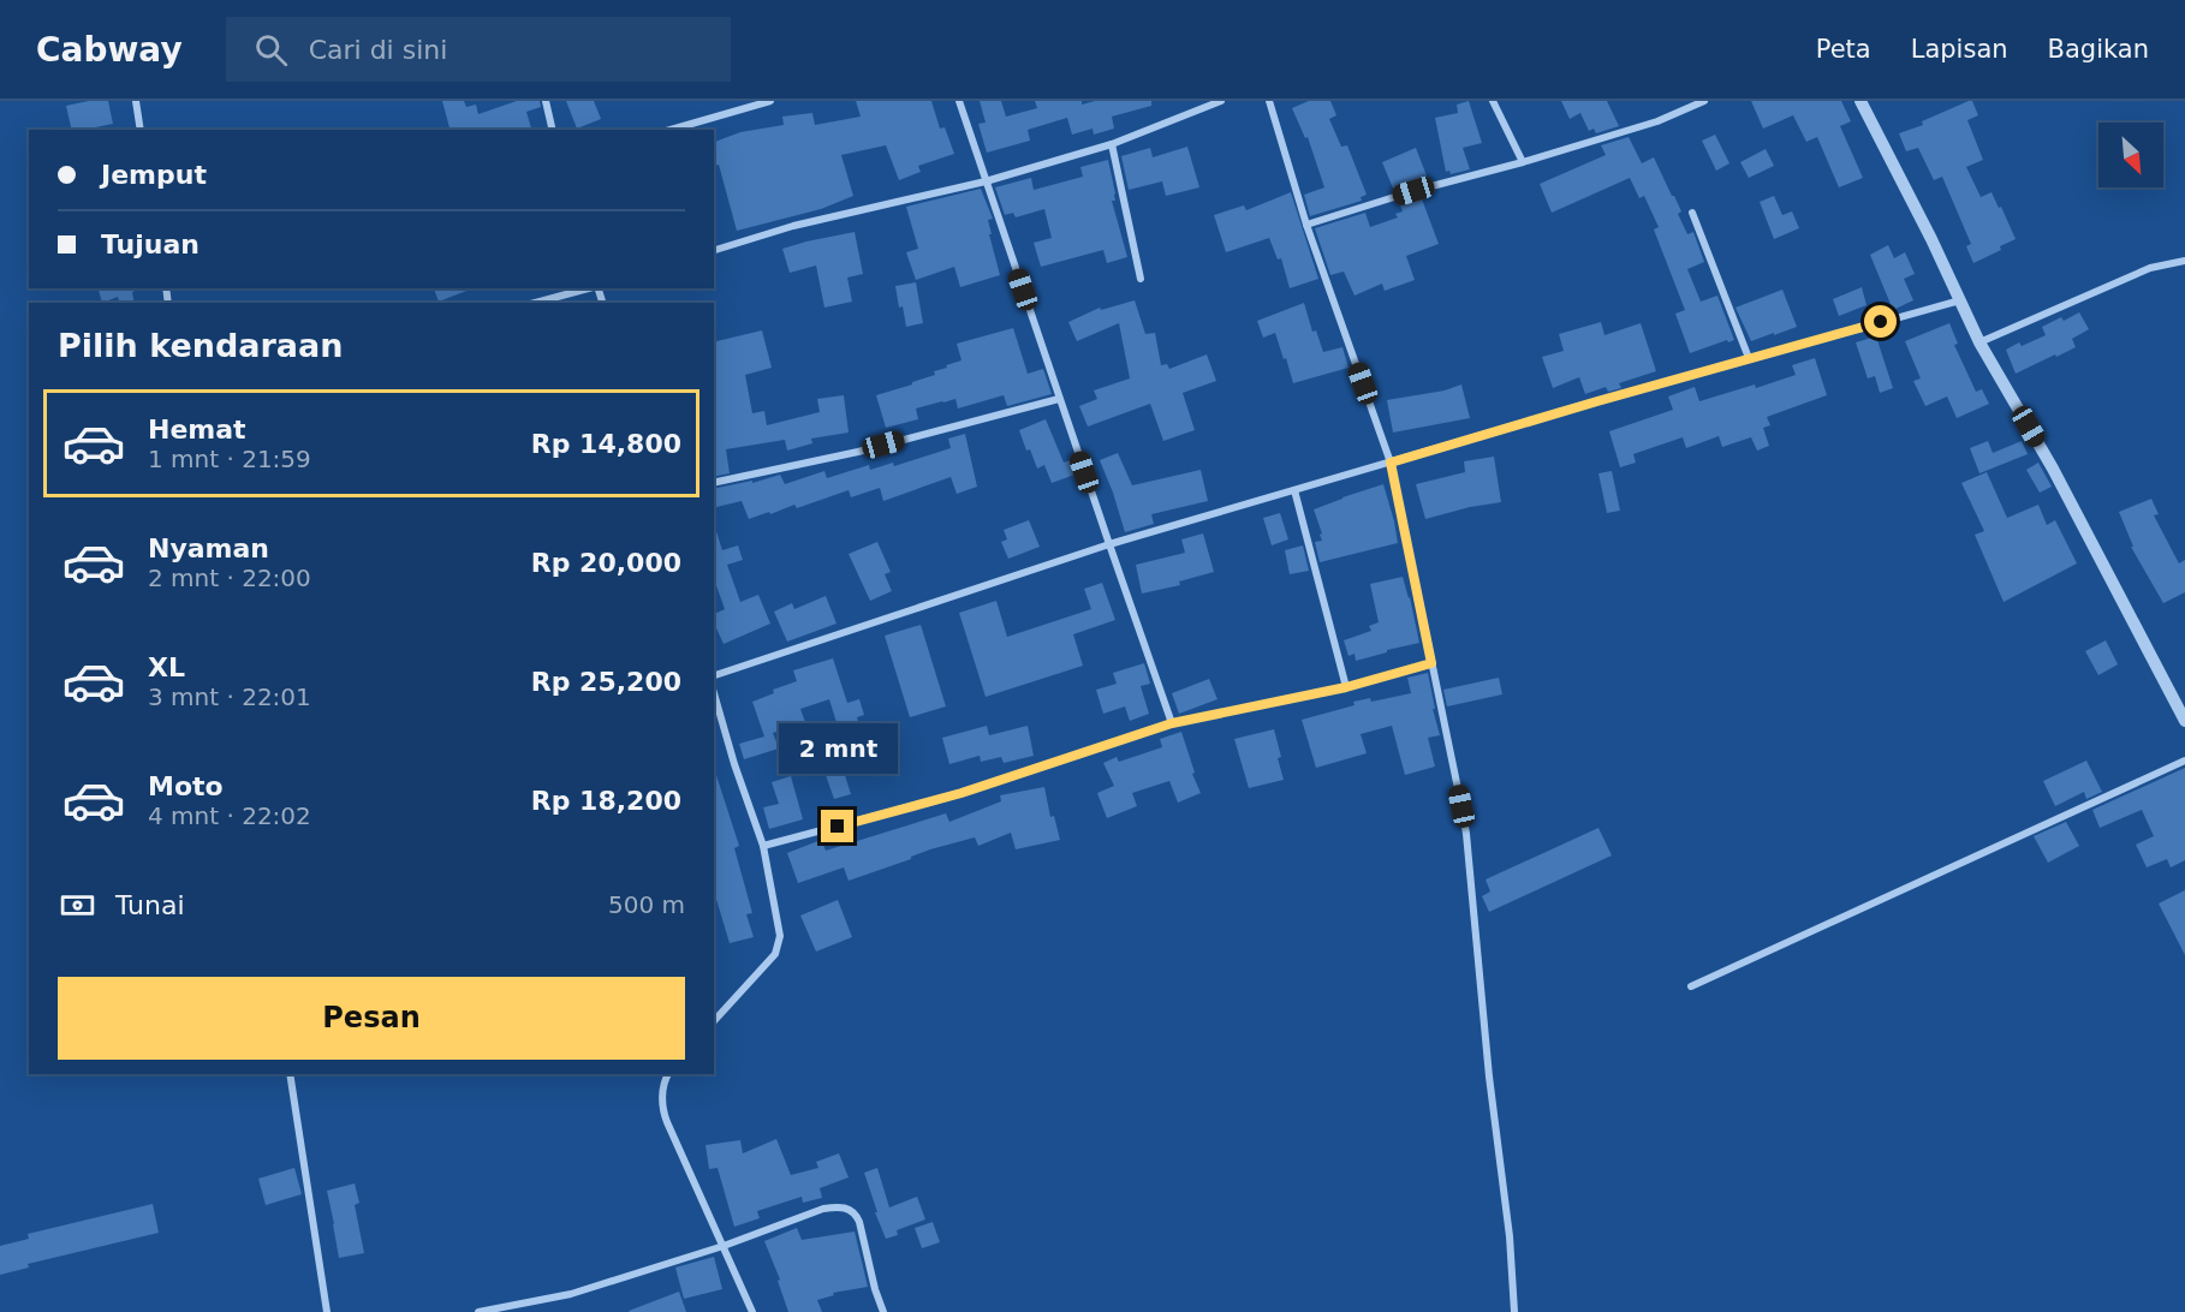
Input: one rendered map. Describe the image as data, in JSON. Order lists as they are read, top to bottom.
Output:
{
  "north": "bottom right",
  "page": {
    "header": "Cabway",
    "search": "Cari di sini",
    "nav": ["Peta", "Lapisan", "Bagikan"],
    "banner": ["Jemput", "Tujuan"],
    "heading": "Pilih kendaraan",
    "list": [
      {
        "name": "Hemat",
        "note": "1 mnt · 21:59",
        "value": "Rp 14,800"
      },
      {
        "name": "Nyaman",
        "note": "2 mnt · 22:00",
        "value": "Rp 20,000"
      },
      {
        "name": "XL",
        "note": "3 mnt · 22:01",
        "value": "Rp 25,200"
      },
      {
        "name": "Moto",
        "note": "4 mnt · 22:02",
        "value": "Rp 18,200"
      }
    ],
    "bubble": "2 mnt",
    "pay": ["Tunai", "500 m"],
    "buttons": "Pesan"
  }
}
